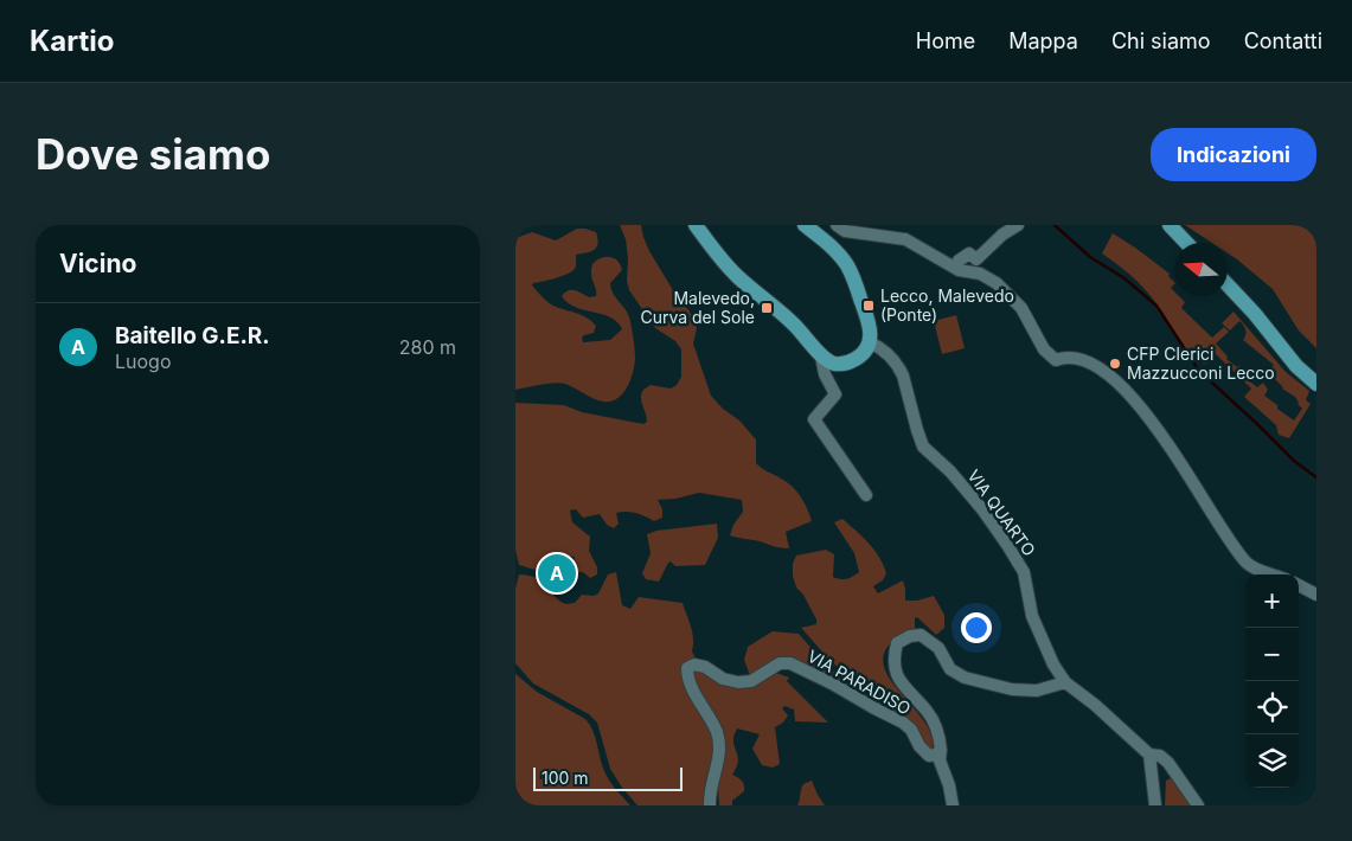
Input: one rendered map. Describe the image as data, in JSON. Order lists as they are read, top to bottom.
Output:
{
  "streets": {
    "street": ["VIA QUARTO", "VIA PARADISO"]
  },
  "crossings": [
    ["VIA QUARTO", "VIA PARADISO"]
  ],
  "places": {
    "transit": ["Lecco, Malevedo (Ponte)", "Malevedo, Curva del Sole"],
    "other": ["CFP Clerici Mazzucconi Lecco"]
  },
  "scale_bar": "100 m",
  "north": "left",
  "page": {
    "header": "Kartio",
    "nav": [
      "Home",
      "Mappa",
      "Chi siamo",
      "Contatti"
    ],
    "buttons": "Indicazioni",
    "title": "Dove siamo",
    "heading": "Vicino",
    "list": [
      {
        "mark": "A",
        "name": "Baitello G.E.R.",
        "note": "Luogo",
        "value": "280 m"
      }
    ],
    "pins": "A",
    "map_buttons": ["+", "−"],
    "scale": "100 m"
  }
}
